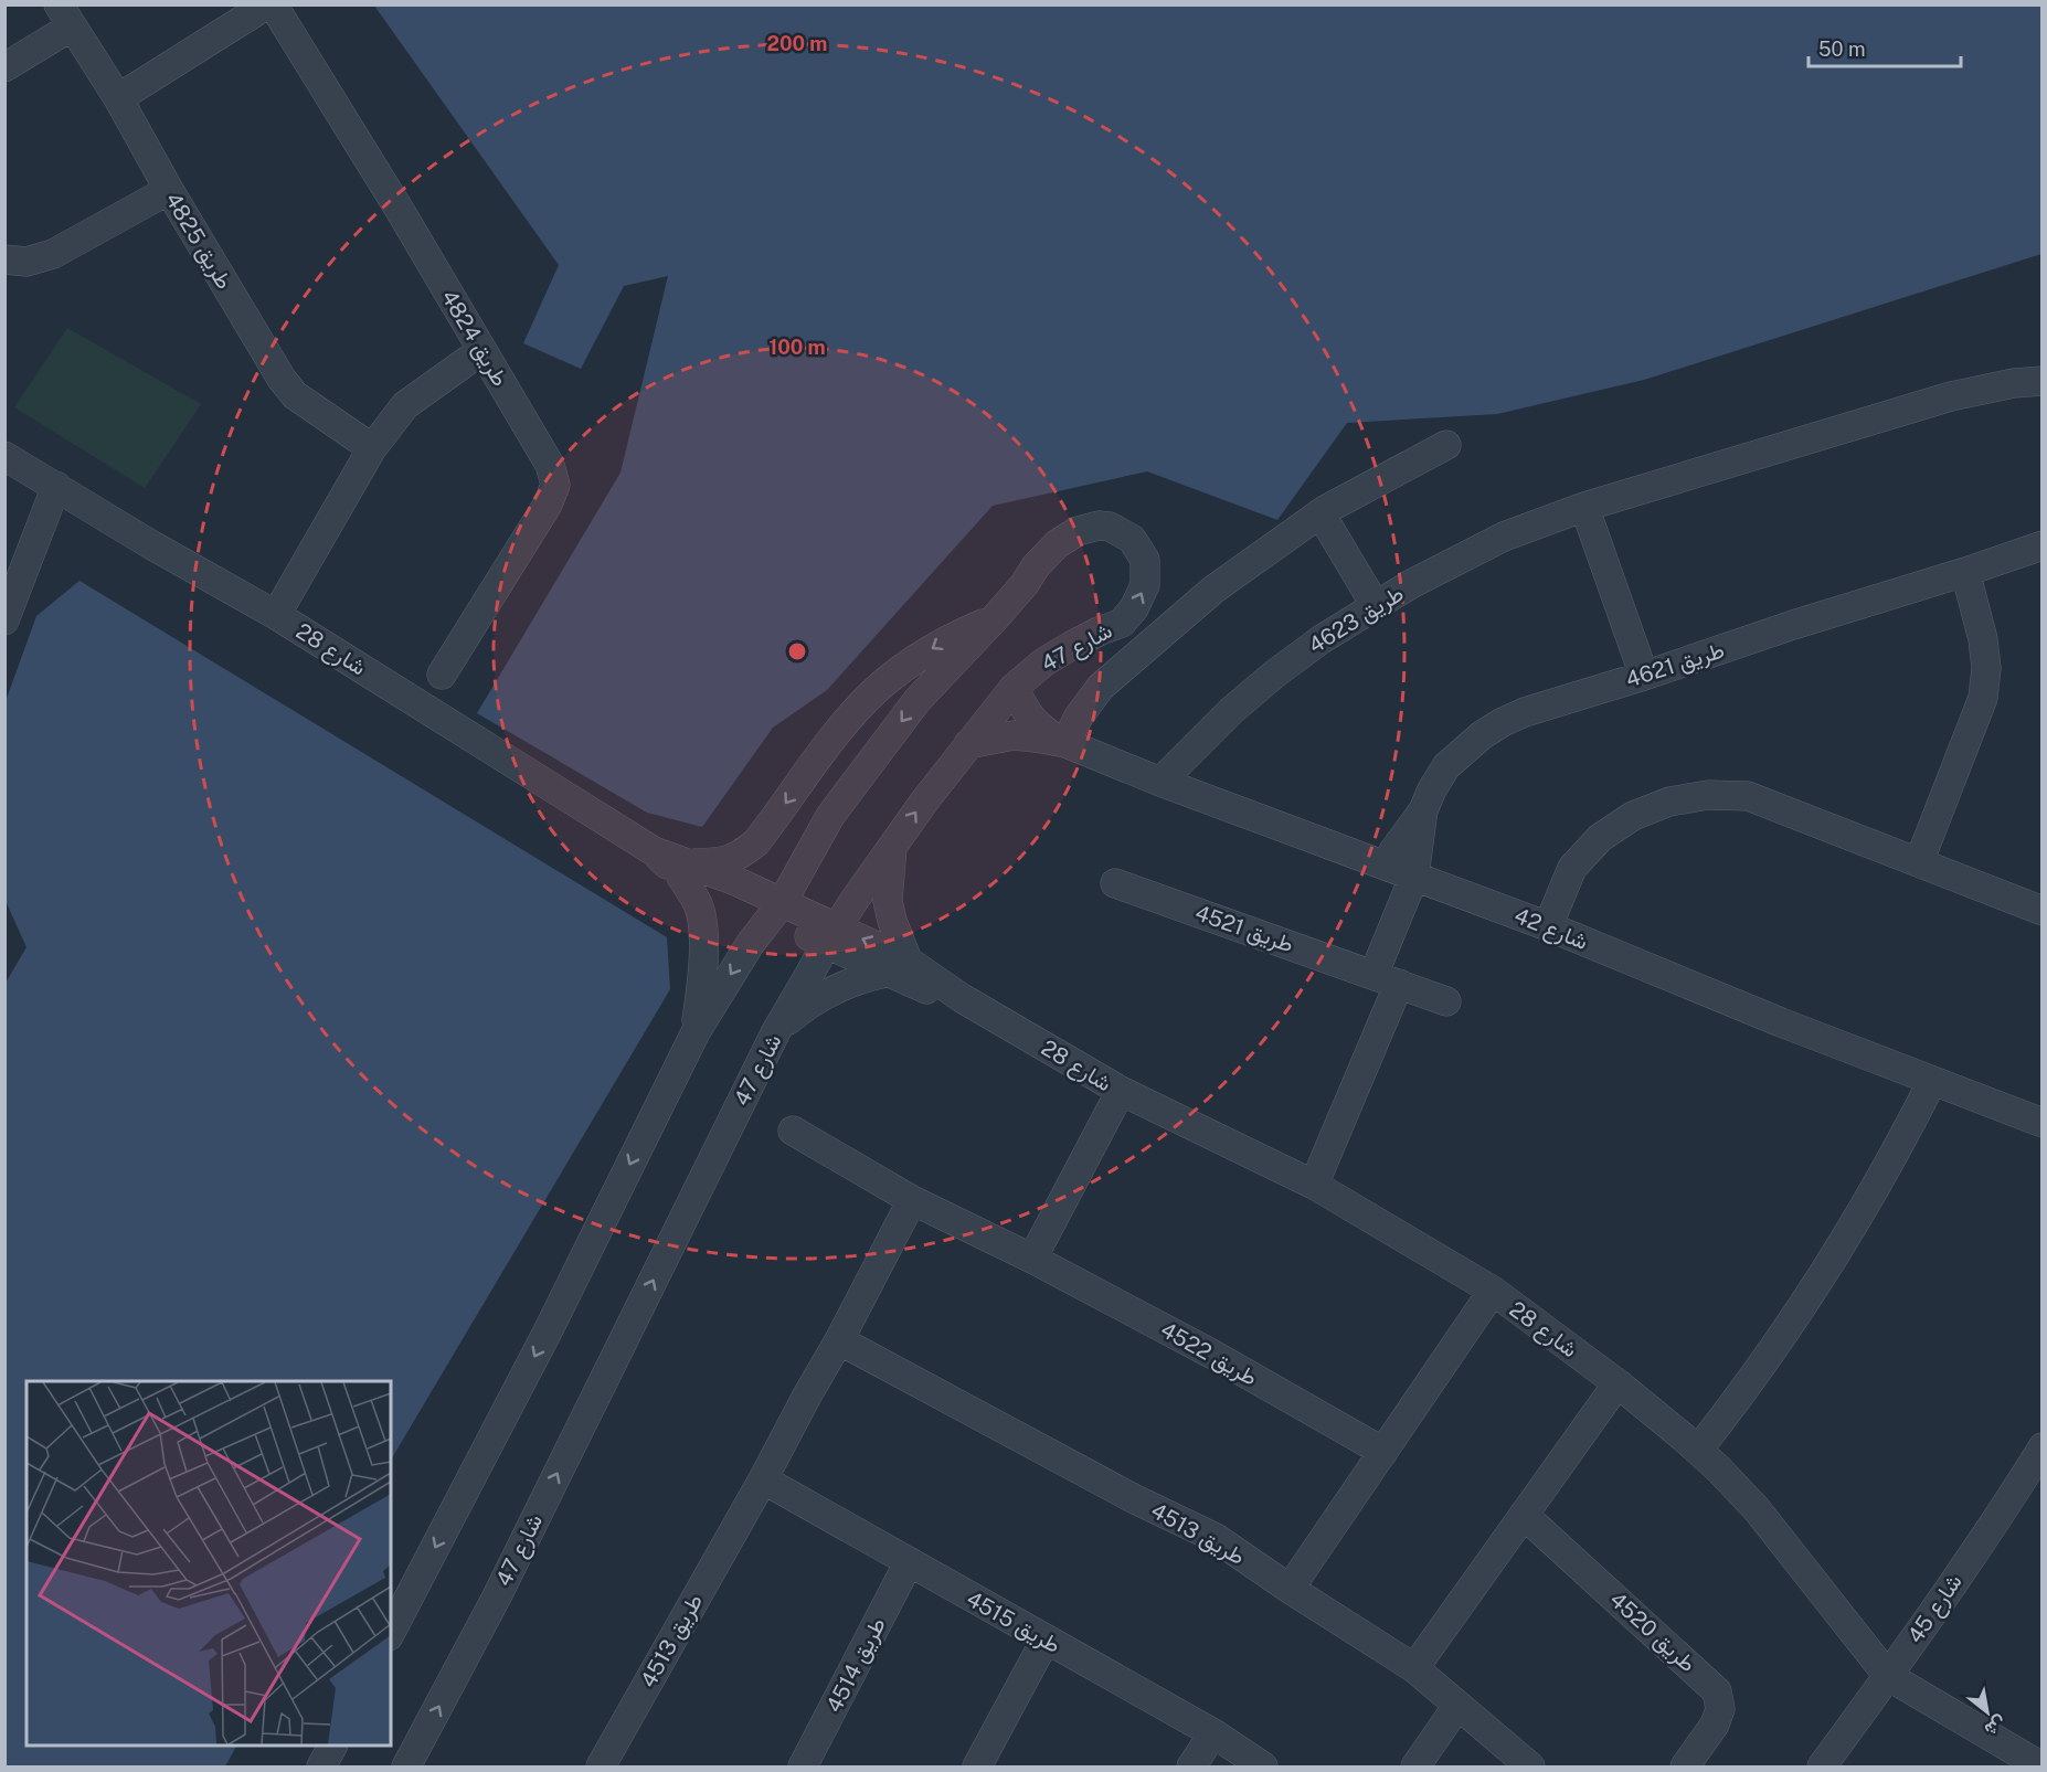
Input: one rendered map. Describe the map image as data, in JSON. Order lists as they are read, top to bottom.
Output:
{
  "streets": {
    "street": [
      "طريق 4825",
      "طريق 4824",
      "طريق 4623",
      "شارع 47",
      "شارع 28",
      "طريق 4621",
      "طريق 4521",
      "شارع 42",
      "طريق 4522",
      "طريق 4513",
      "شارع 45",
      "طريق 4515",
      "طريق 4520",
      "طريق 4514"
    ]
  },
  "crossings": [
    ["طريق 4623", "شارع 42"],
    ["شارع 47", "شارع 28"],
    ["شارع 47", "شارع 42"],
    ["شارع 28", "شارع 45"],
    ["طريق 4621", "شارع 42"],
    ["طريق 4522", "طريق 4513"],
    ["طريق 4513", "طريق 4515"],
    ["طريق 4515", "طريق 4514"]
  ],
  "scale_bar": "50 m",
  "north": "bottom right",
  "rings": ["200 m", "100 m"]
}
